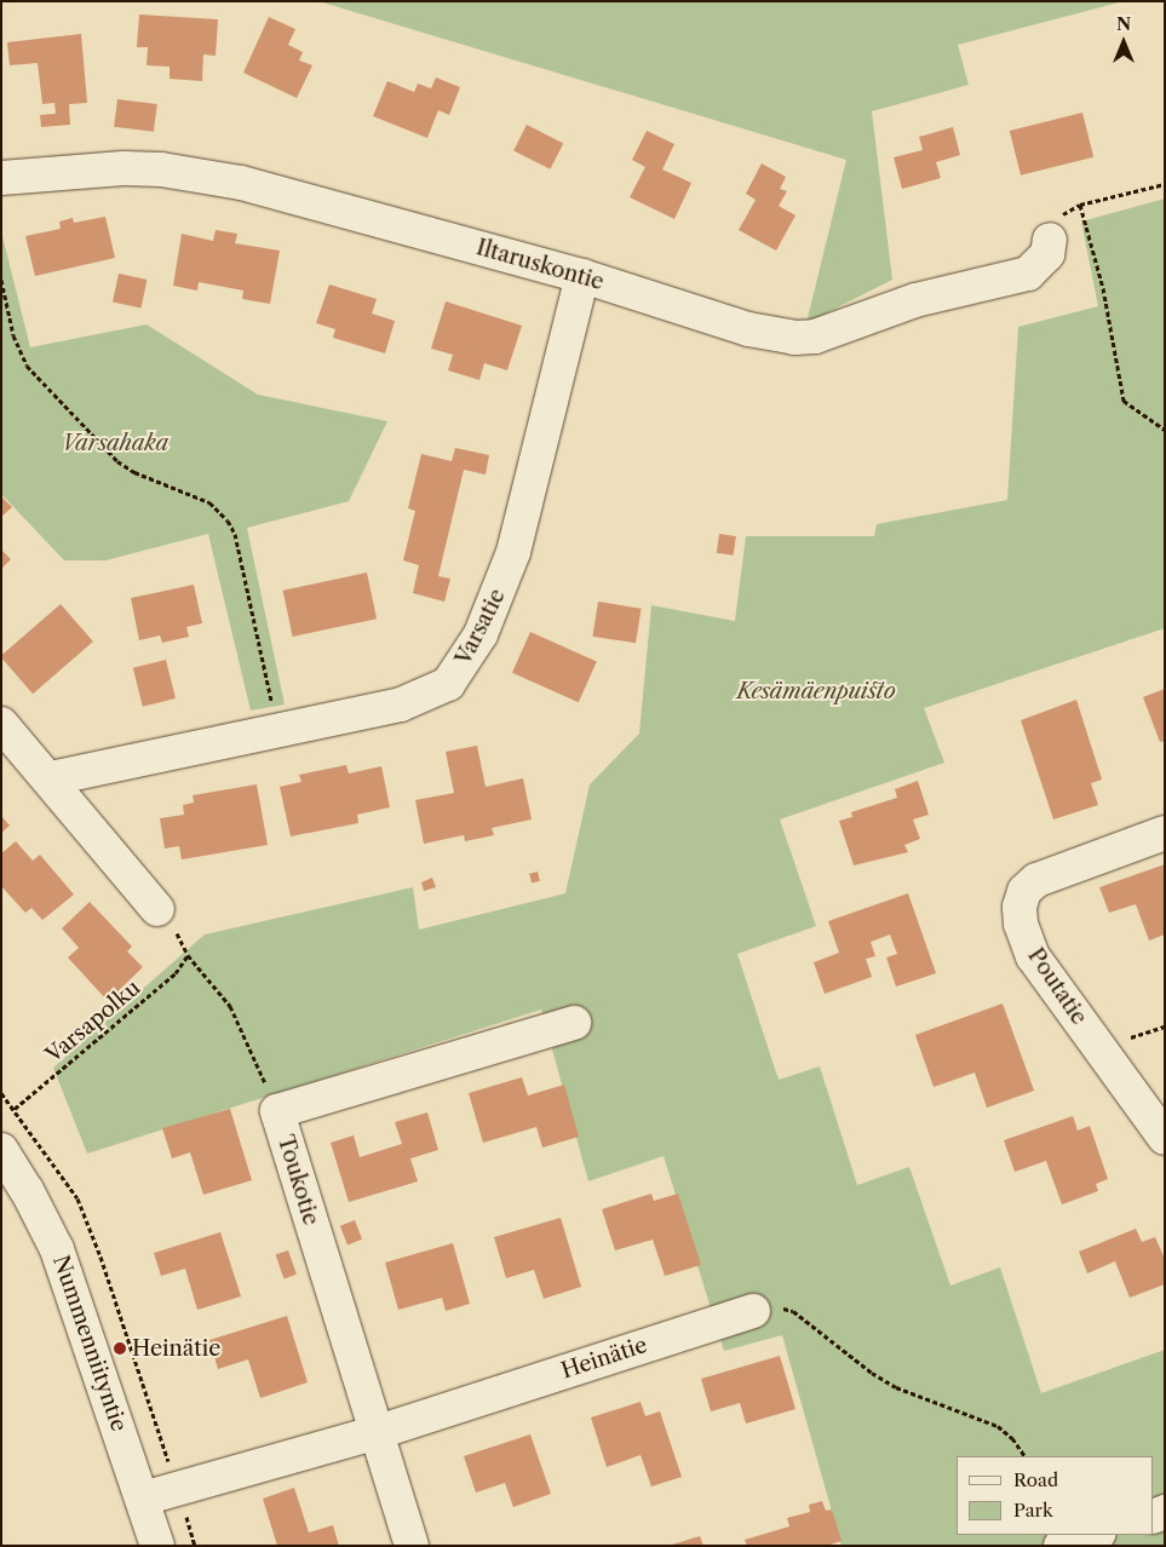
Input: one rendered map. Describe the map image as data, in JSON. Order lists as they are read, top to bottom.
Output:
{
  "streets": {
    "street": [
      "Iltaruskontie",
      "Varsatie",
      "Poutatie",
      "Toukotie",
      "Nummenniityntie",
      "Heinätie"
    ],
    "path": ["Varsapolku"]
  },
  "crossings": [
    ["Iltaruskontie", "Varsatie"],
    ["Toukotie", "Heinätie"],
    ["Nummenniityntie", "Heinätie"]
  ],
  "parks": ["Varsahaka", "Kesämäenpuisto"],
  "places": ["Heinätie"],
  "legend": ["Road", "Park"],
  "north": "top"
}
